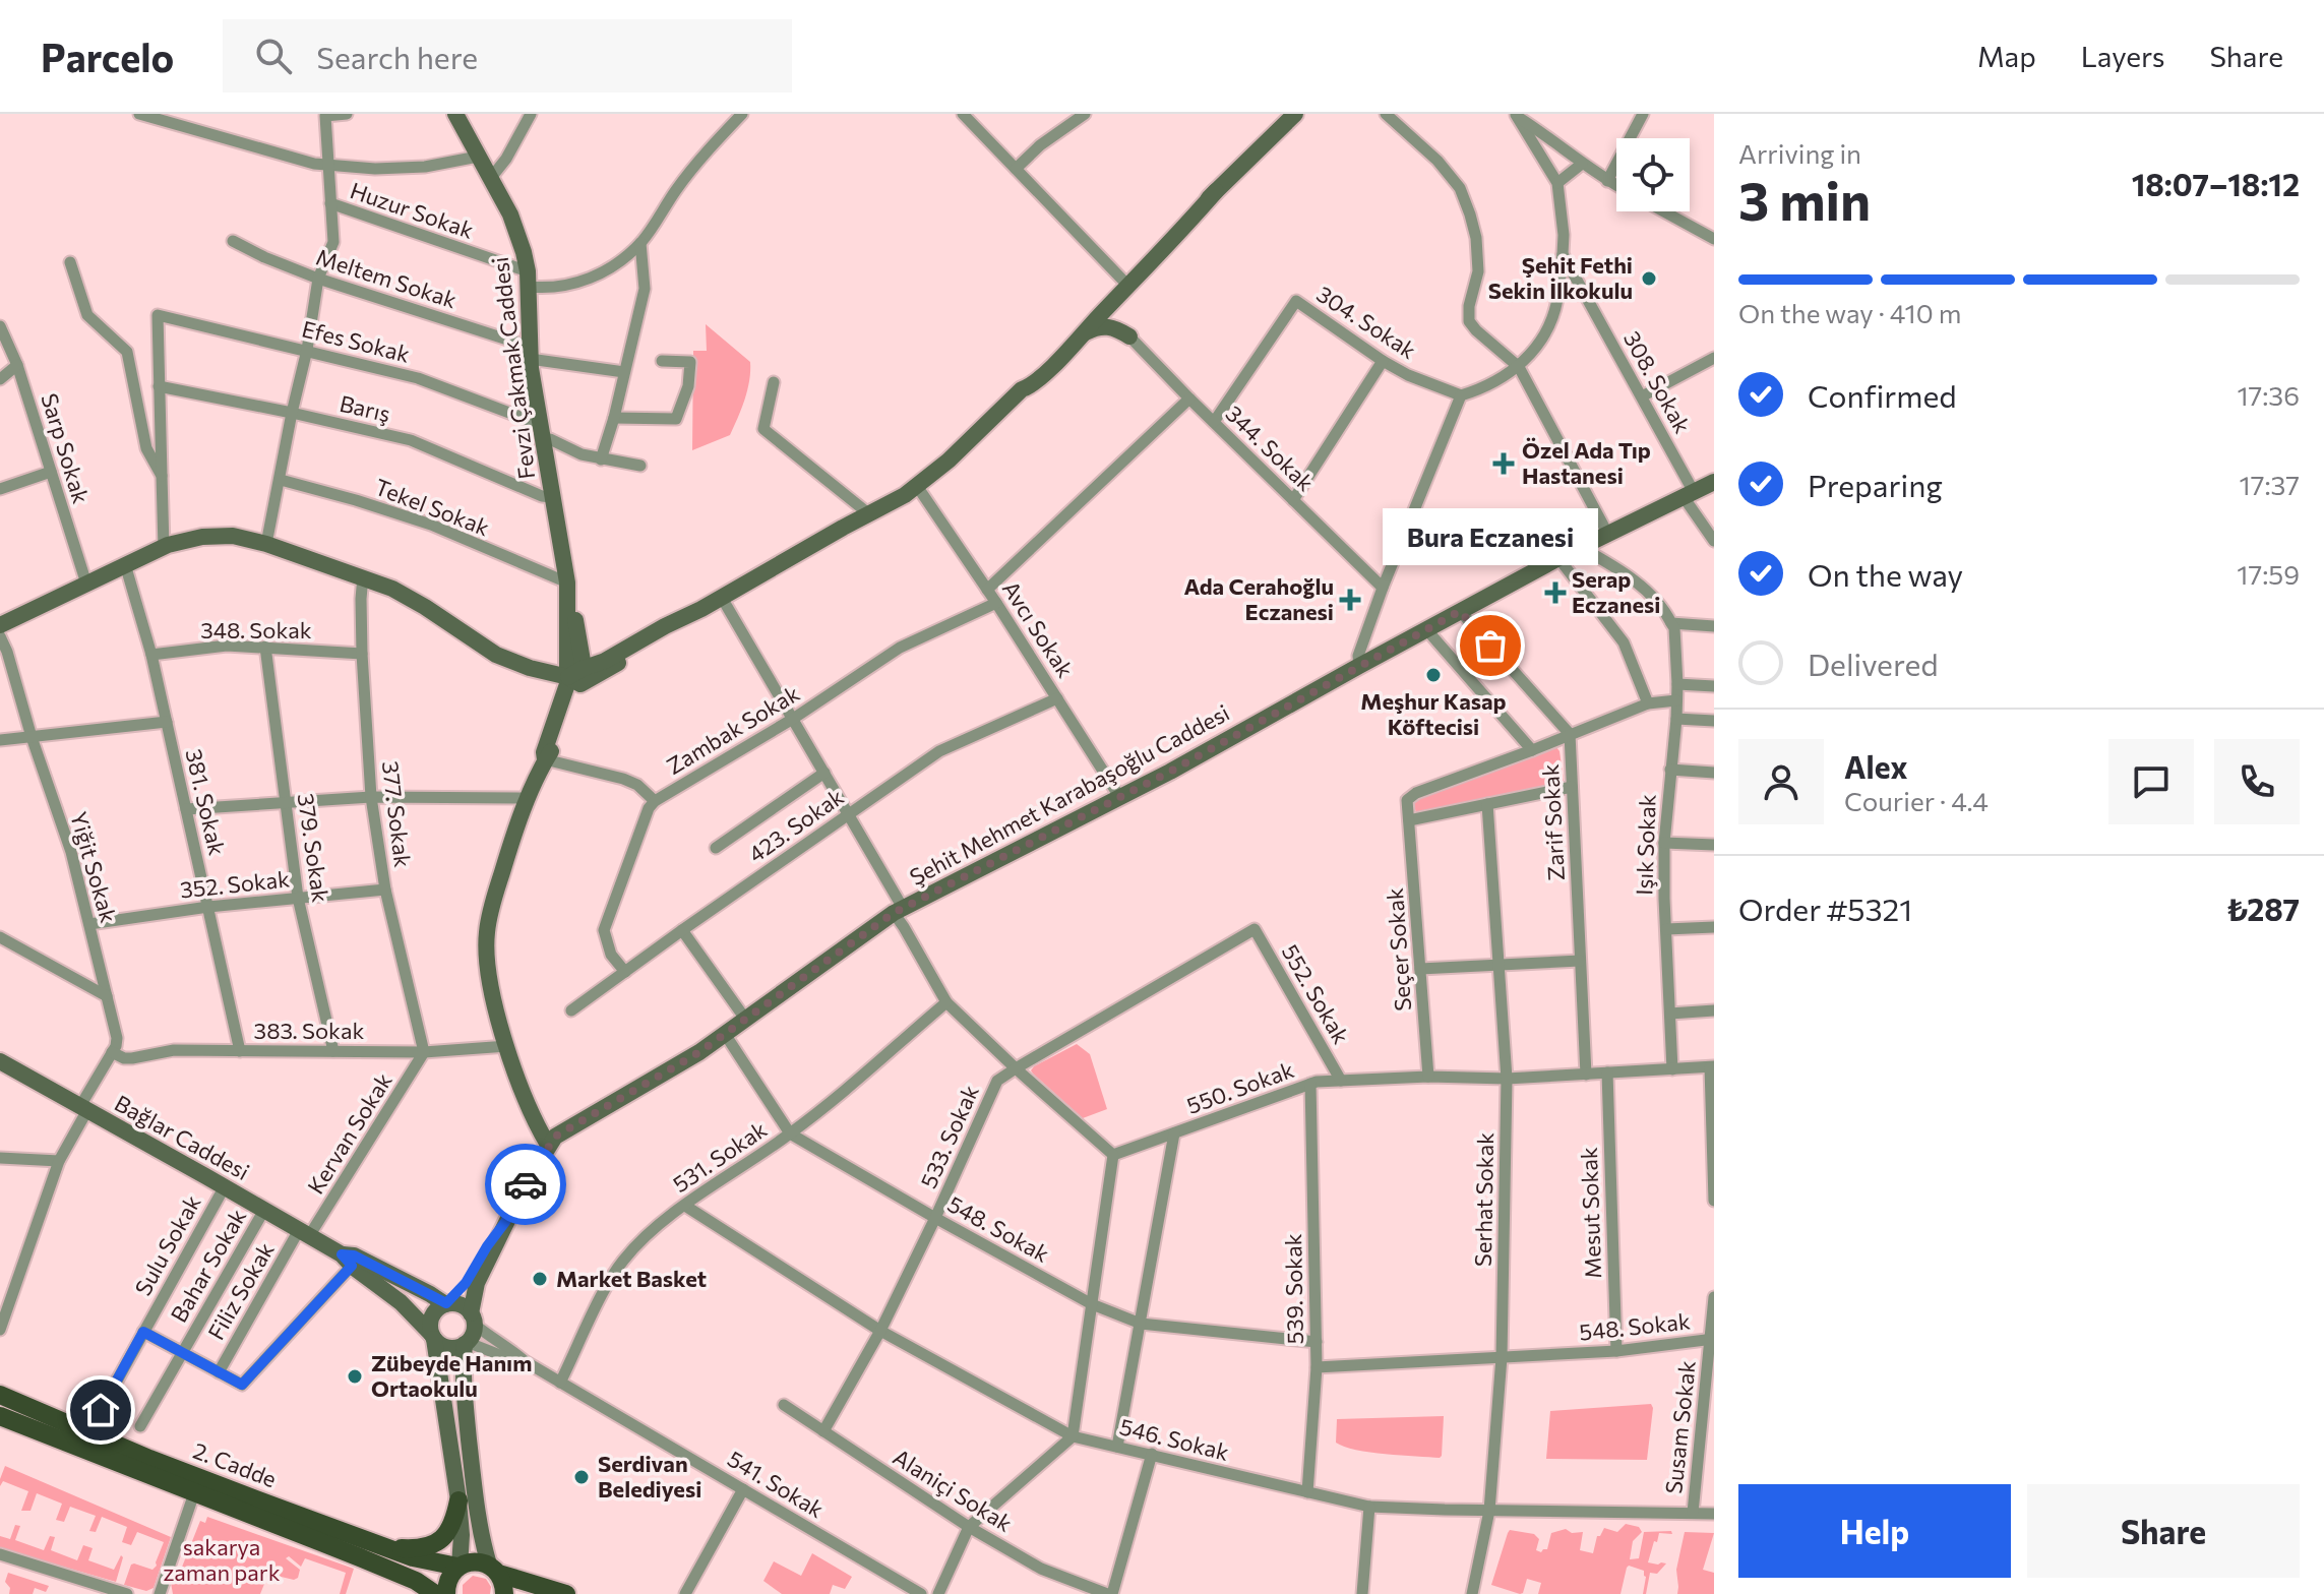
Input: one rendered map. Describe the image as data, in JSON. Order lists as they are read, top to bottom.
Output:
{
  "streets": {
    "main road": [
      "Fevzi Çakmak Caddesi",
      "Şehit Mehmet Karabaşoğlu Caddesi",
      "Bağlar Caddesi",
      "2. Cadde"
    ],
    "street": [
      "Huzur Sokak",
      "Meltem Sokak",
      "304. Sokak",
      "Efes Sokak",
      "308. Sokak",
      "Barış",
      "Sarp Sokak",
      "344. Sokak",
      "Tekel Sokak",
      "Avcı Sokak",
      "348. Sokak",
      "Zambak Sokak",
      "381. Sokak",
      "377. Sokak",
      "Zarif Sokak",
      "423. Sokak",
      "Işık Sokak",
      "379. Sokak",
      "Yiğit Sokak",
      "352. Sokak",
      "Seçer Sokak",
      "552. Sokak",
      "383. Sokak",
      "550. Sokak",
      "Kervan Sokak",
      "533. Sokak",
      "531. Sokak",
      "Serhat Sokak",
      "Mesut Sokak",
      "548. Sokak",
      "Sulu Sokak",
      "Bahar Sokak",
      "539. Sokak",
      "Filiz Sokak",
      "Susam Sokak",
      "546. Sokak",
      "541. Sokak",
      "Alaniçi Sokak"
    ]
  },
  "crossings": [
    ["Huzur Sokak", "Fevzi Çakmak Caddesi"],
    ["Meltem Sokak", "Fevzi Çakmak Caddesi"],
    ["304. Sokak", "344. Sokak"],
    ["Efes Sokak", "Fevzi Çakmak Caddesi"],
    ["Efes Sokak", "Barış"],
    ["Fevzi Çakmak Caddesi", "Barış"],
    ["Fevzi Çakmak Caddesi", "Tekel Sokak"],
    ["Fevzi Çakmak Caddesi", "Şehit Mehmet Karabaşoğlu Caddesi"],
    ["Fevzi Çakmak Caddesi", "383. Sokak"],
    ["308. Sokak", "Şehit Mehmet Karabaşoğlu Caddesi"],
    ["Avcı Sokak", "Zambak Sokak"],
    ["Avcı Sokak", "Şehit Mehmet Karabaşoğlu Caddesi"],
    ["Avcı Sokak", "423. Sokak"],
    ["348. Sokak", "381. Sokak"],
    ["348. Sokak", "377. Sokak"],
    ["348. Sokak", "379. Sokak"],
    ["Zambak Sokak", "423. Sokak"],
    ["Şehit Mehmet Karabaşoğlu Caddesi", "Zarif Sokak"],
    ["Şehit Mehmet Karabaşoğlu Caddesi", "548. Sokak"],
    ["381. Sokak", "352. Sokak"],
    ["381. Sokak", "383. Sokak"],
    ["377. Sokak", "352. Sokak"],
    ["377. Sokak", "383. Sokak"],
    ["377. Sokak", "Kervan Sokak"],
    ["Zarif Sokak", "550. Sokak"],
    ["Işık Sokak", "550. Sokak"],
    ["379. Sokak", "352. Sokak"],
    ["379. Sokak", "383. Sokak"],
    ["Yiğit Sokak", "352. Sokak"],
    ["Yiğit Sokak", "383. Sokak"],
    ["Seçer Sokak", "550. Sokak"],
    ["552. Sokak", "550. Sokak"],
    ["552. Sokak", "533. Sokak"],
    ["383. Sokak", "Kervan Sokak"],
    ["550. Sokak", "Serhat Sokak"],
    ["550. Sokak", "Mesut Sokak"],
    ["550. Sokak", "539. Sokak"],
    ["Kervan Sokak", "Bağlar Caddesi"],
    ["Kervan Sokak", "Filiz Sokak"],
    ["533. Sokak", "548. Sokak"],
    ["533. Sokak", "546. Sokak"],
    ["533. Sokak", "Alaniçi Sokak"],
    ["Bağlar Caddesi", "Sulu Sokak"],
    ["Bağlar Caddesi", "Bahar Sokak"],
    ["Bağlar Caddesi", "Filiz Sokak"],
    ["531. Sokak", "548. Sokak"],
    ["531. Sokak", "546. Sokak"],
    ["531. Sokak", "541. Sokak"],
    ["Serhat Sokak", "548. Sokak"],
    ["Serhat Sokak", "546. Sokak"],
    ["Mesut Sokak", "548. Sokak"],
    ["548. Sokak", "539. Sokak"],
    ["548. Sokak", "Susam Sokak"],
    ["539. Sokak", "546. Sokak"],
    ["Susam Sokak", "546. Sokak"]
  ],
  "parks": ["sakarya zaman park"],
  "places": {
    "other": [
      "Şehit Fethi Sekin İlkokulu",
      "Bura Eczanesi",
      "Meşhur Kasap Köftecisi",
      "Market Basket",
      "Zübeyde Hanım Ortaokulu",
      "Serdivan Belediyesi"
    ],
    "health": ["Özel Ada Tıp Hastanesi", "Serap Eczanesi", "Ada Cerahoğlu Eczanesi"]
  },
  "page": {
    "header": "Parcelo",
    "search": "Search here",
    "nav": ["Map", "Layers", "Share"],
    "heading": ["3 min", "Arriving in", "18:07–18:12"],
    "panel": [
      "Alex",
      "Courier · 4.4",
      "Order #5321",
      "₺287"
    ],
    "bar": "On the way · 410 m",
    "list": [
      ["Confirmed", "17:36"],
      ["Preparing", "17:37"],
      ["On the way", "17:59"],
      "Delivered"
    ],
    "bubble": "Bura Eczanesi",
    "buttons": ["Help", "Share"]
  }
}
